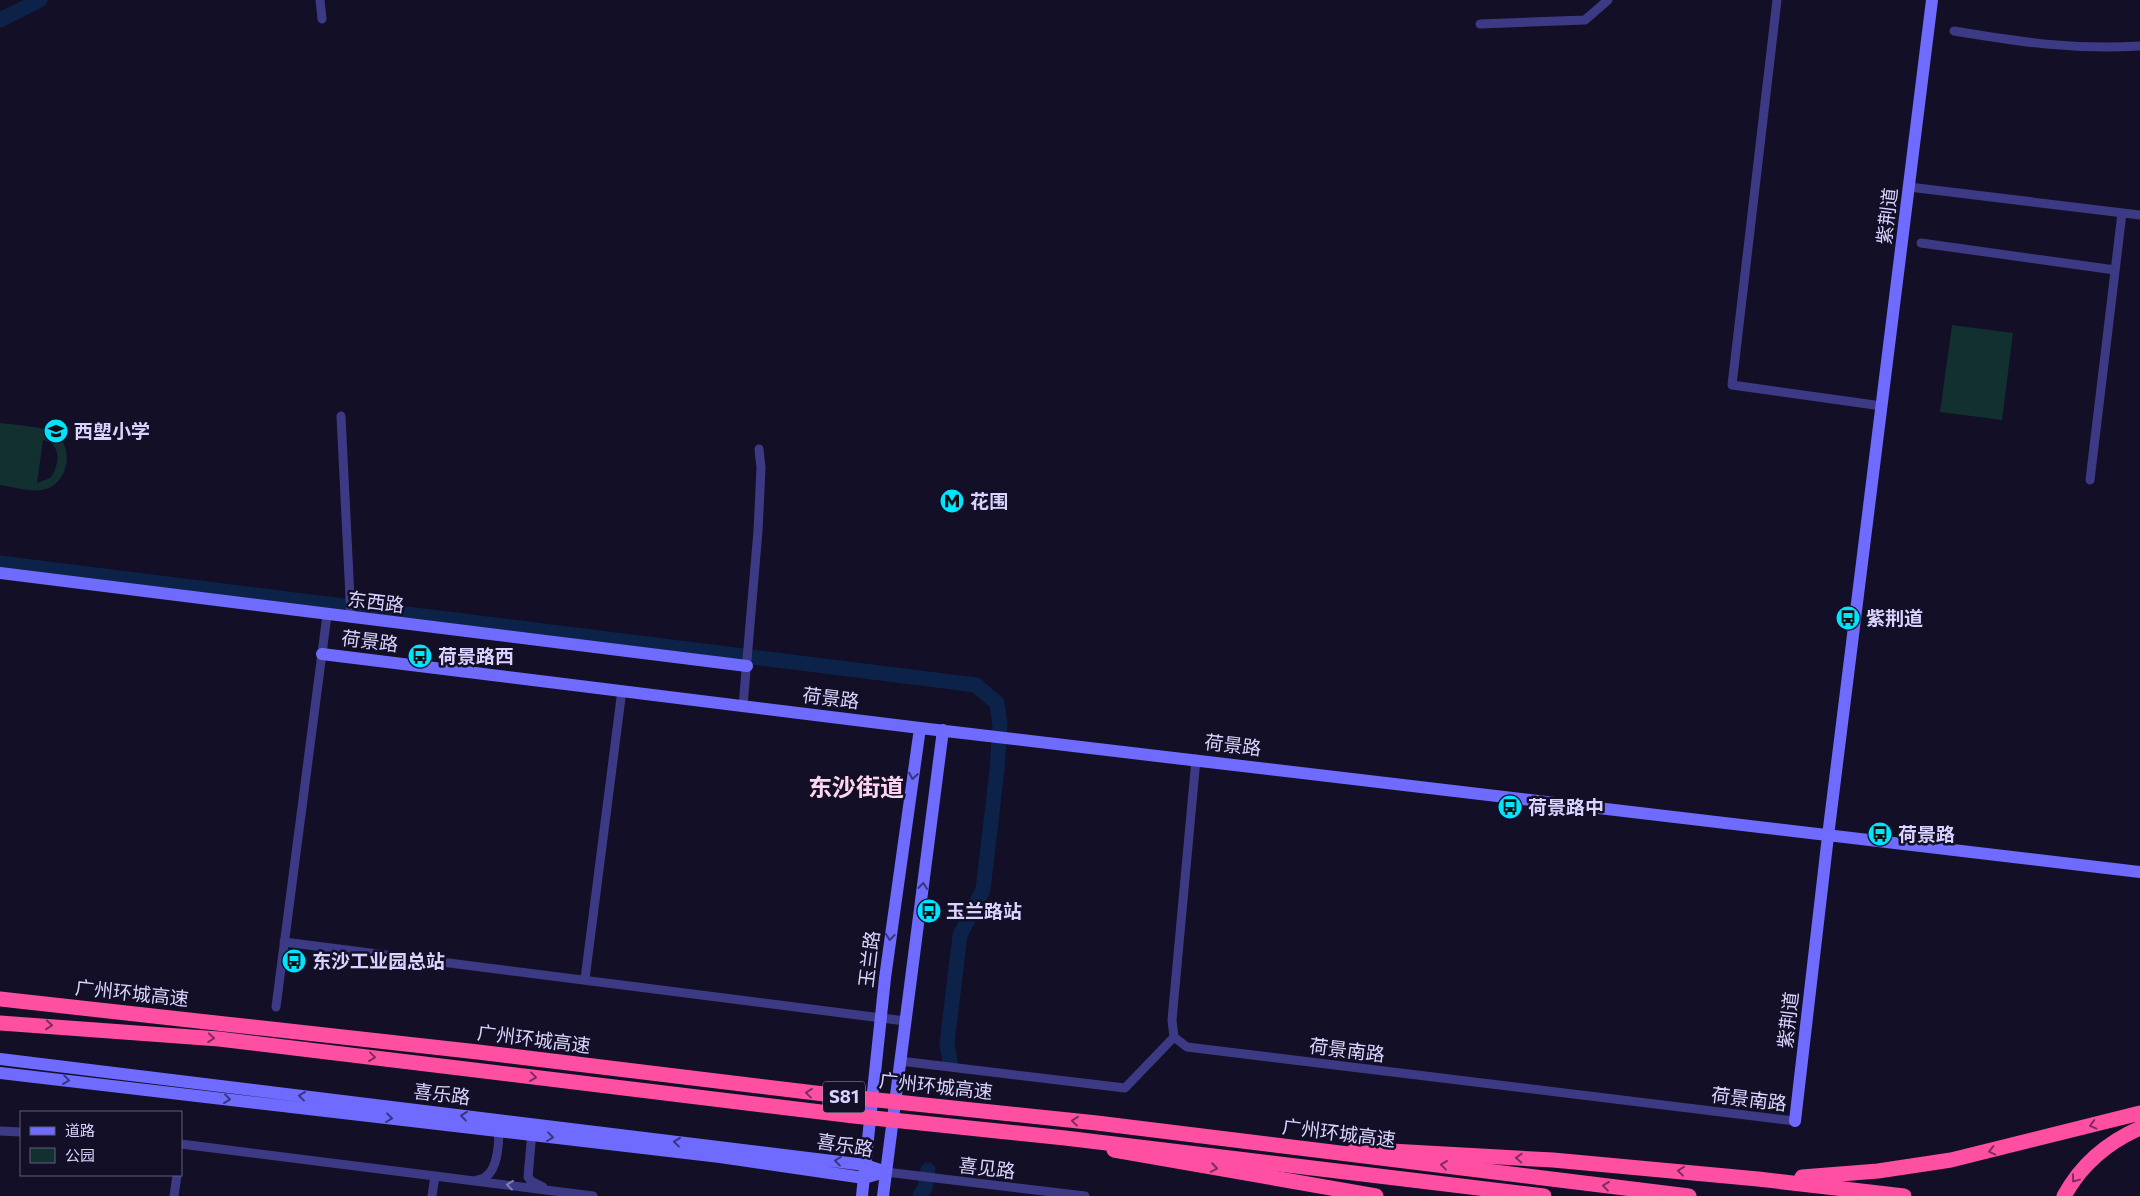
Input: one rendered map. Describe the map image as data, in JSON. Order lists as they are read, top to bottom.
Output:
{
  "streets": {
    "highway": ["广州环城高速", "S81"],
    "street": [
      "紫荆道",
      "东西路",
      "荷景路",
      "玉兰路",
      "荷景南路",
      "喜乐路",
      "喜见路"
    ]
  },
  "crossings": [
    ["紫荆道", "荷景路"],
    ["紫荆道", "荷景南路"],
    ["荷景路", "玉兰路"],
    ["玉兰路", "喜乐路"],
    ["喜乐路", "喜见路"]
  ],
  "districts": ["东沙街道"],
  "places": {
    "school or university": ["西塱小学"],
    "metro station": ["花围"],
    "bus stop": [
      "紫荆道",
      "荷景路西",
      "荷景路中",
      "荷景路",
      "玉兰路站",
      "东沙工业园总站"
    ]
  },
  "legend": ["道路", "公园"]
}
